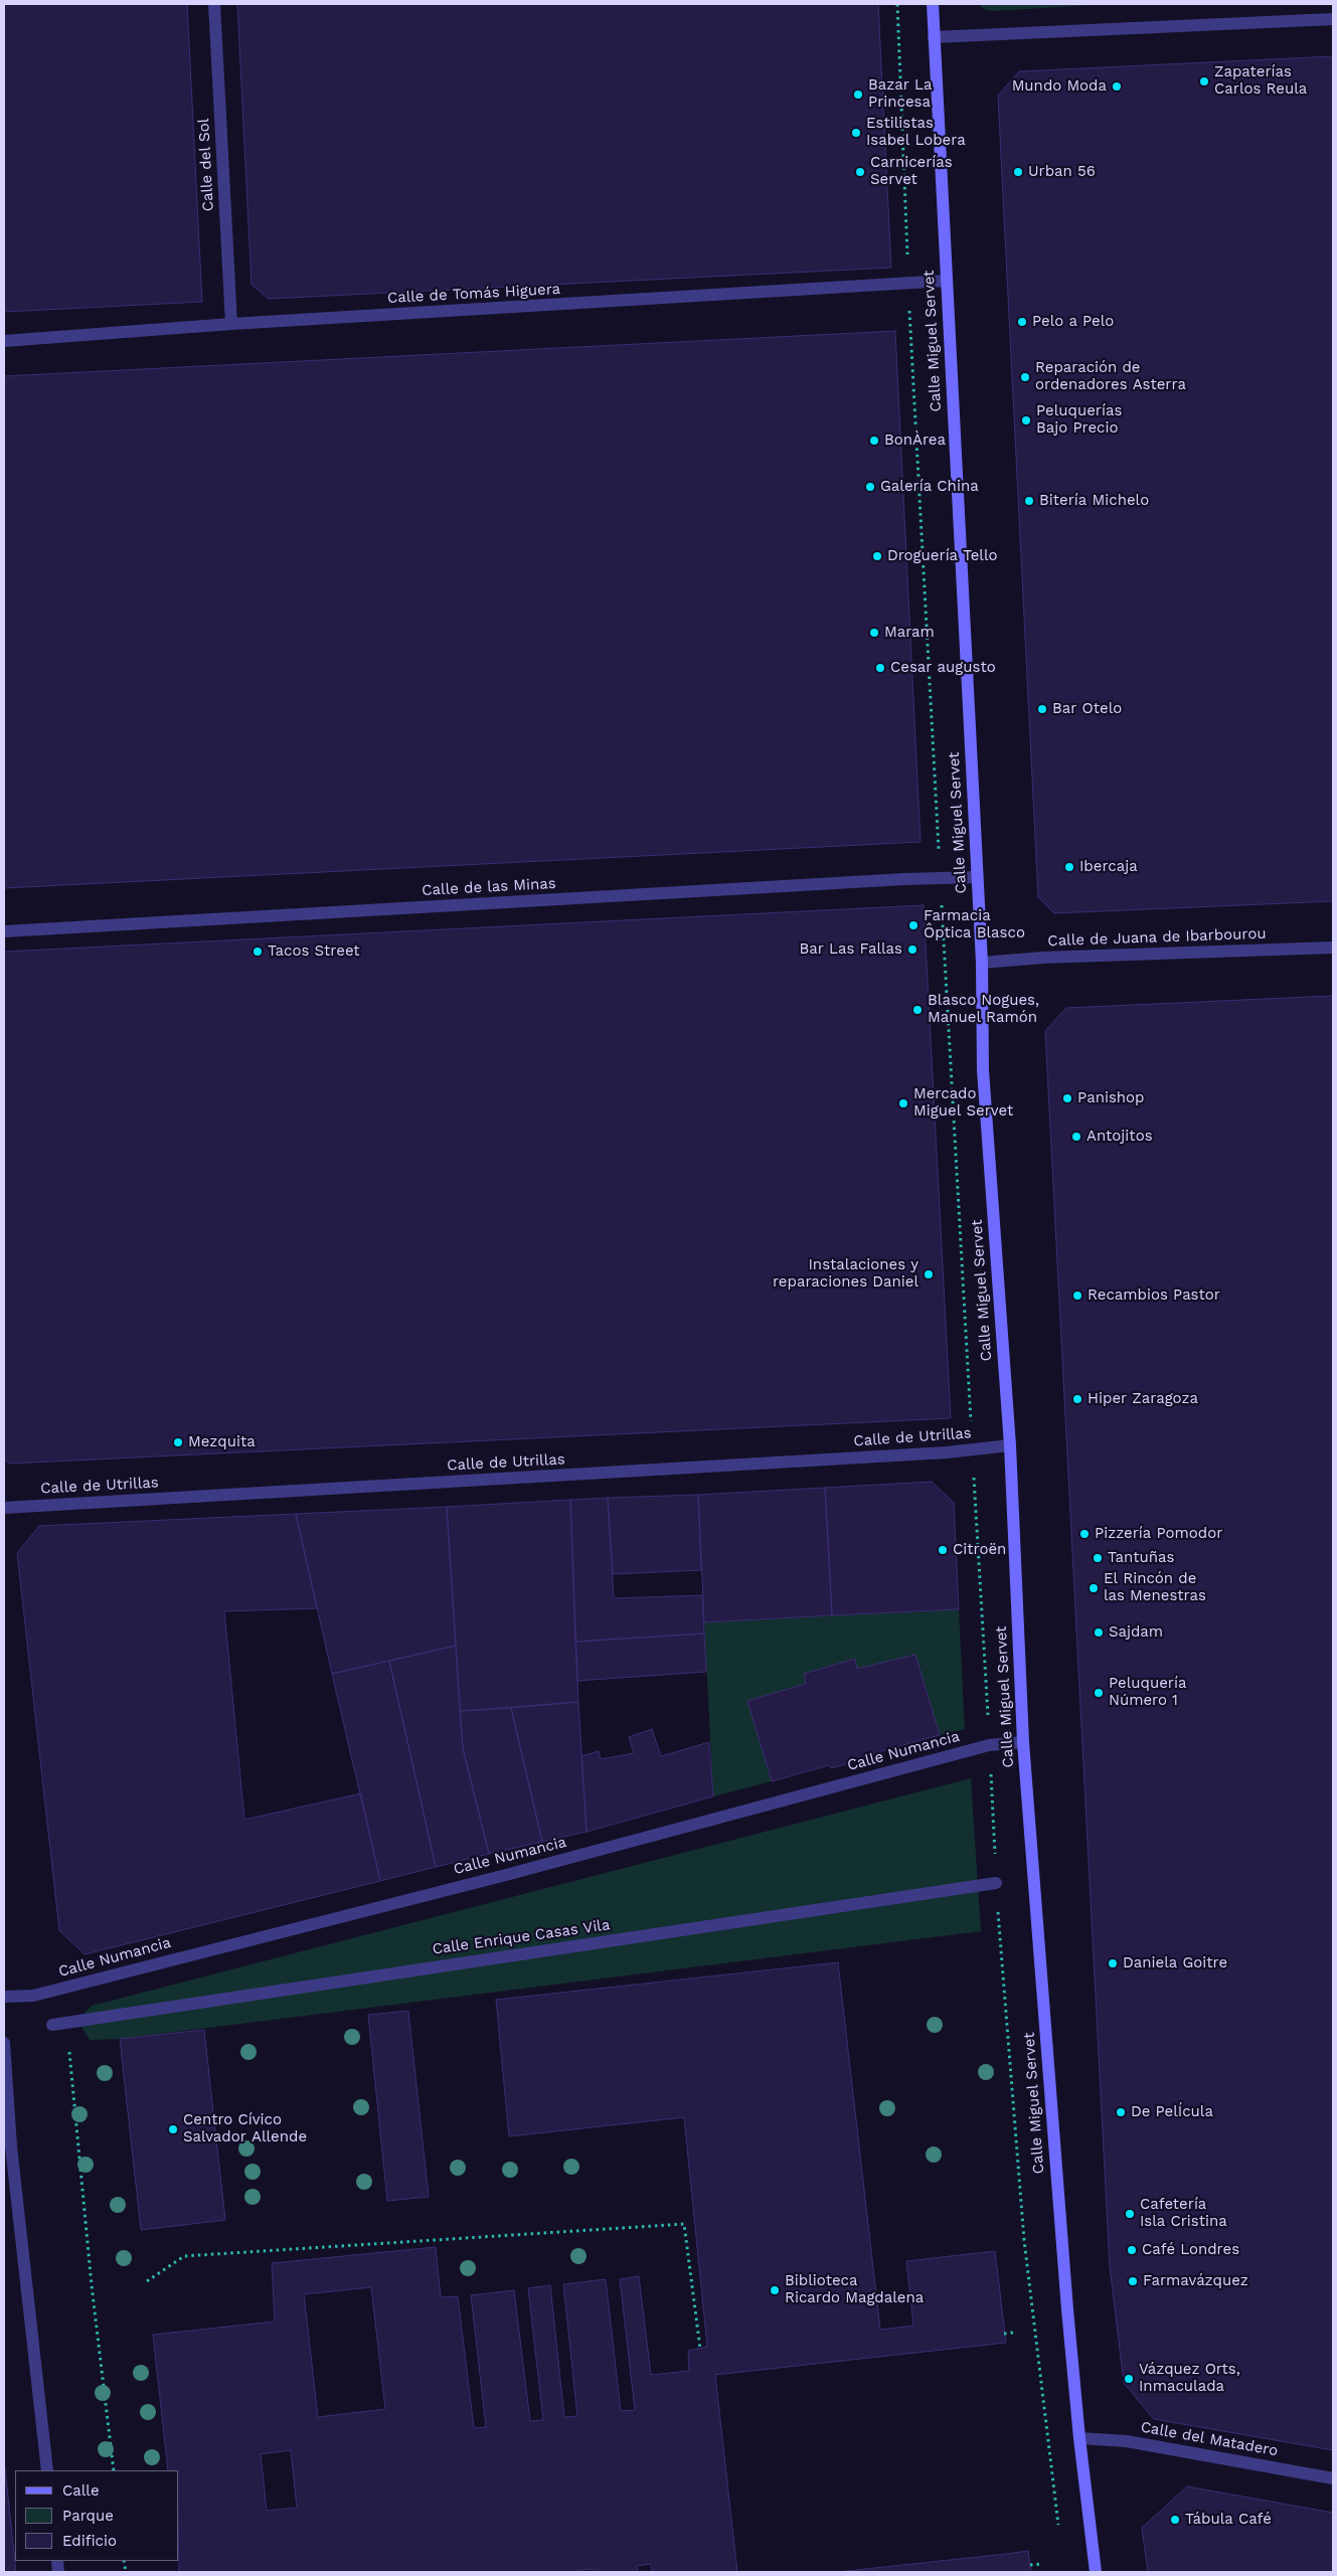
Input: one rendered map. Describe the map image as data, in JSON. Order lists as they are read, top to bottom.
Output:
{
  "streets": {
    "main road": ["Calle Miguel Servet"],
    "street": [
      "Calle del Sol",
      "Calle de Tomás Higuera",
      "Calle de las Minas",
      "Calle de Juana de Ibarbourou",
      "Calle de Utrillas",
      "Calle Numancia",
      "Calle Enrique Casas Vila",
      "Calle del Matadero"
    ]
  },
  "crossings": [
    ["Calle del Sol", "Calle de Tomás Higuera"],
    ["Calle de Tomás Higuera", "Calle Miguel Servet"],
    ["Calle Miguel Servet", "Calle de las Minas"],
    ["Calle Miguel Servet", "Calle de Juana de Ibarbourou"],
    ["Calle Miguel Servet", "Calle de Utrillas"],
    ["Calle Miguel Servet", "Calle Numancia"],
    ["Calle Miguel Servet", "Calle del Matadero"]
  ],
  "places": [
    "Zapaterías Carlos Reula",
    "Mundo Moda",
    "Bazar La Princesa",
    "Estilistas Isabel Lobera",
    "Carnicerías Servet",
    "Urban 56",
    "Pelo a Pelo",
    "Reparación de ordenadores Asterra",
    "Peluquerías Bajo Precio",
    "BonÀrea",
    "Galería China",
    "Bitería Michelo",
    "Droguería Tello",
    "Maram",
    "Cesar augusto",
    "Bar Otelo",
    "Ibercaja",
    "Farmacia Ôptica Blasco",
    "Bar Las Fallas",
    "Tacos Street",
    "Blasco Nogues, Manuel Ramón",
    "Panishop",
    "Mercado Miguel Servet",
    "Antojitos",
    "Instalaciones y reparaciones Daniel",
    "Recambios Pastor",
    "Hiper Zaragoza",
    "Mezquita",
    "Pizzería Pomodor",
    "Citroën",
    "Tantuñas",
    "El Rincón de las Menestras",
    "Sajdam",
    "Peluquería Número 1",
    "Daniela Goitre",
    "De PelÍcula",
    "Centro Cívico Salvador Allende",
    "Cafetería Isla Cristina",
    "Café Londres",
    "Farmavázquez",
    "Biblioteca Ricardo Magdalena",
    "Vázquez Orts, Inmaculada",
    "Tábula Café"
  ],
  "legend": ["Calle", "Parque", "Edificio"]
}
